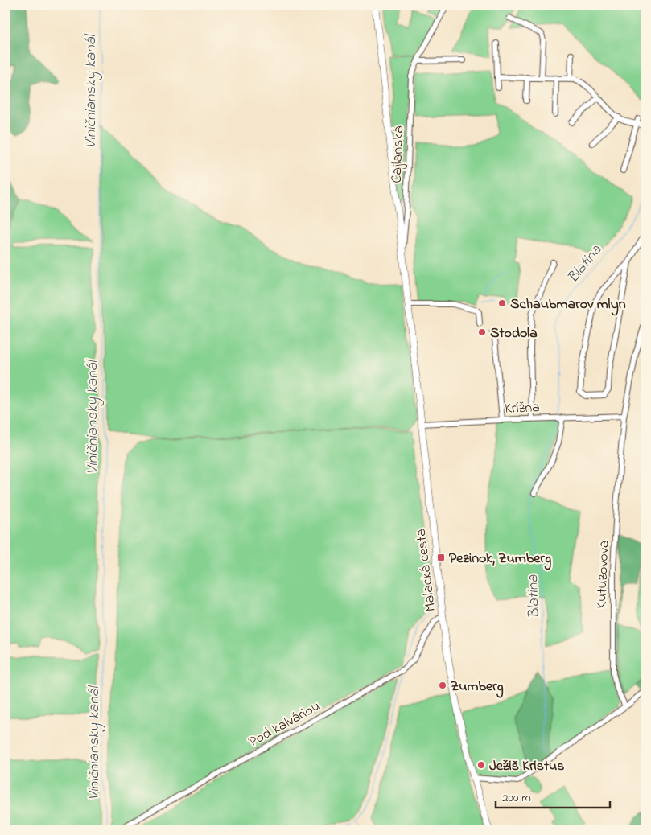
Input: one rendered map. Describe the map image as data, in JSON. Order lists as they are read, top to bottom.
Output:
{
  "streets": {
    "main road": ["Malacká cesta"],
    "street": [
      "Cajlanská",
      "Krížna",
      "Kutuzovova",
      "Pod kalváriou"
    ]
  },
  "crossings": [
    ["Krížna", "Malacká cesta"],
    ["Krížna", "Kutuzovova"],
    ["Malacká cesta", "Pod kalváriou"]
  ],
  "water": ["Viničniansky kanál", "Blatina"],
  "places": {
    "other": [
      "Schaubmarov mlyn",
      "Stodola",
      "Zumberg",
      "Ježiš Kristus"
    ],
    "transit": ["Pezinok, Zumberg"]
  },
  "scale_bar": "200 m"
}
